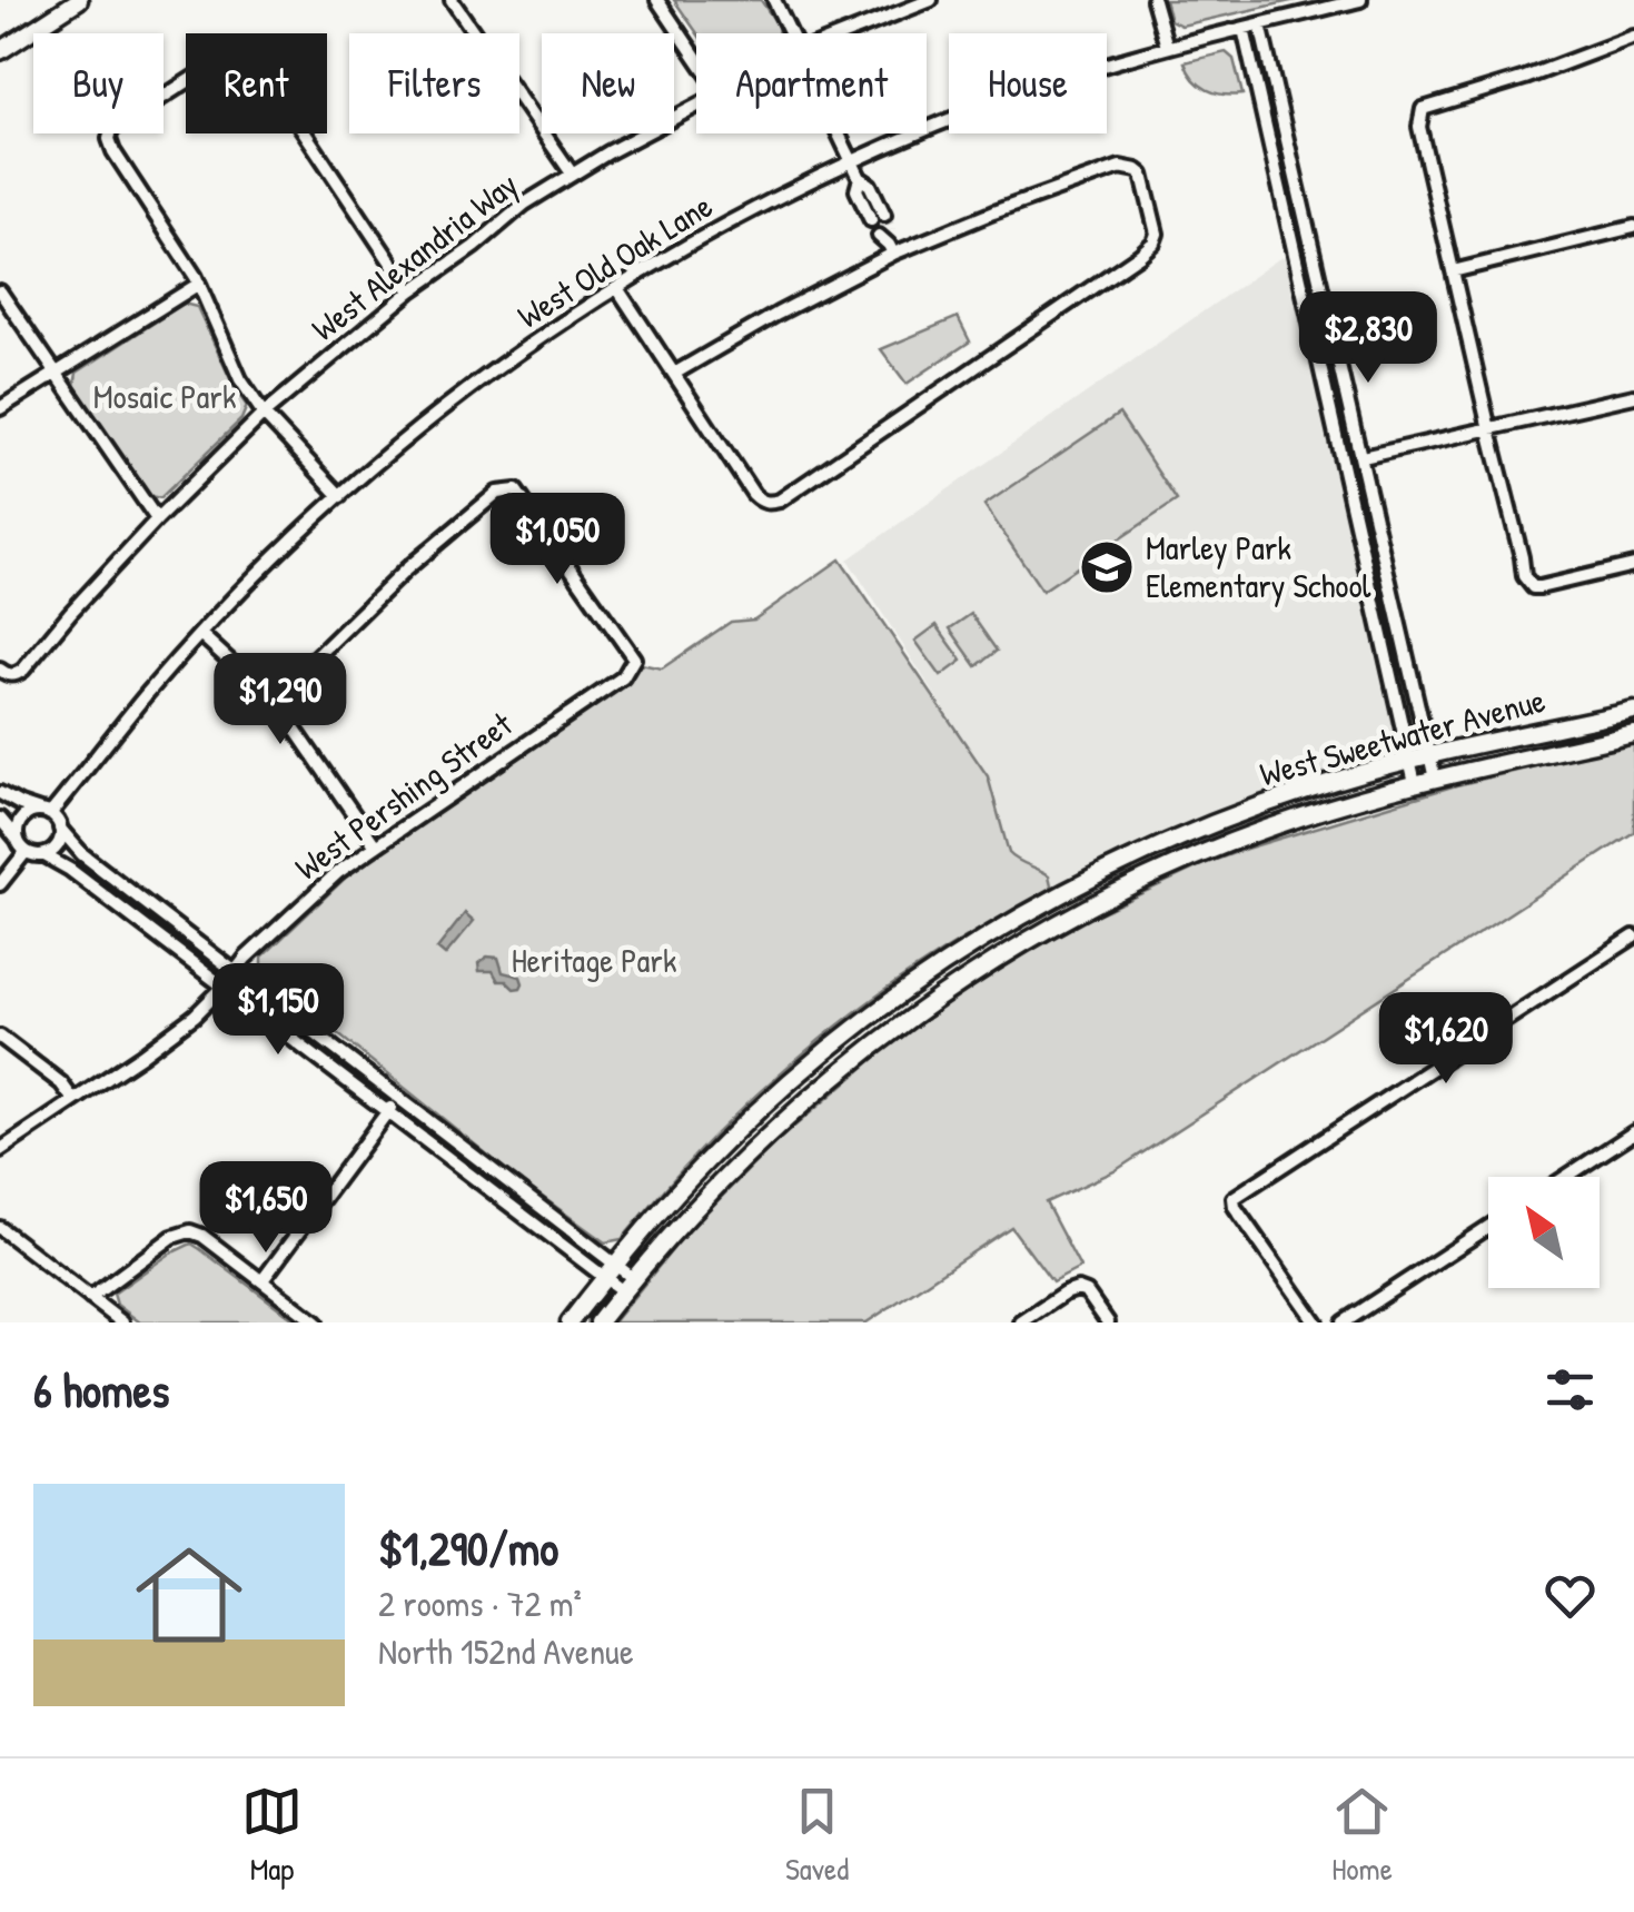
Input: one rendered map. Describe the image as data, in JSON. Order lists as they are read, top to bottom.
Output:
{
  "streets": {
    "street": [
      "West Alexandria Way",
      "West Old Oak Lane",
      "West Sweetwater Avenue",
      "West Pershing Street"
    ]
  },
  "parks": ["Mosaic Park", "Heritage Park"],
  "places": {
    "school or university": ["Marley Park Elementary School"]
  },
  "north": "top left",
  "page": {
    "chip": [
      "Buy",
      "Rent",
      "Filters",
      "New",
      "Apartment",
      "House"
    ],
    "price": [
      "$2,830",
      "$1,050",
      "$1,290",
      "$1,150",
      "$1,620",
      "$1,650"
    ],
    "heading": "6 homes",
    "list": [
      {
        "name": "$1,290/mo",
        "note": "2 rooms · 72 m² · North 152nd Avenue"
      }
    ],
    "tabs": ["Map", "Saved", "Home"]
  }
}
